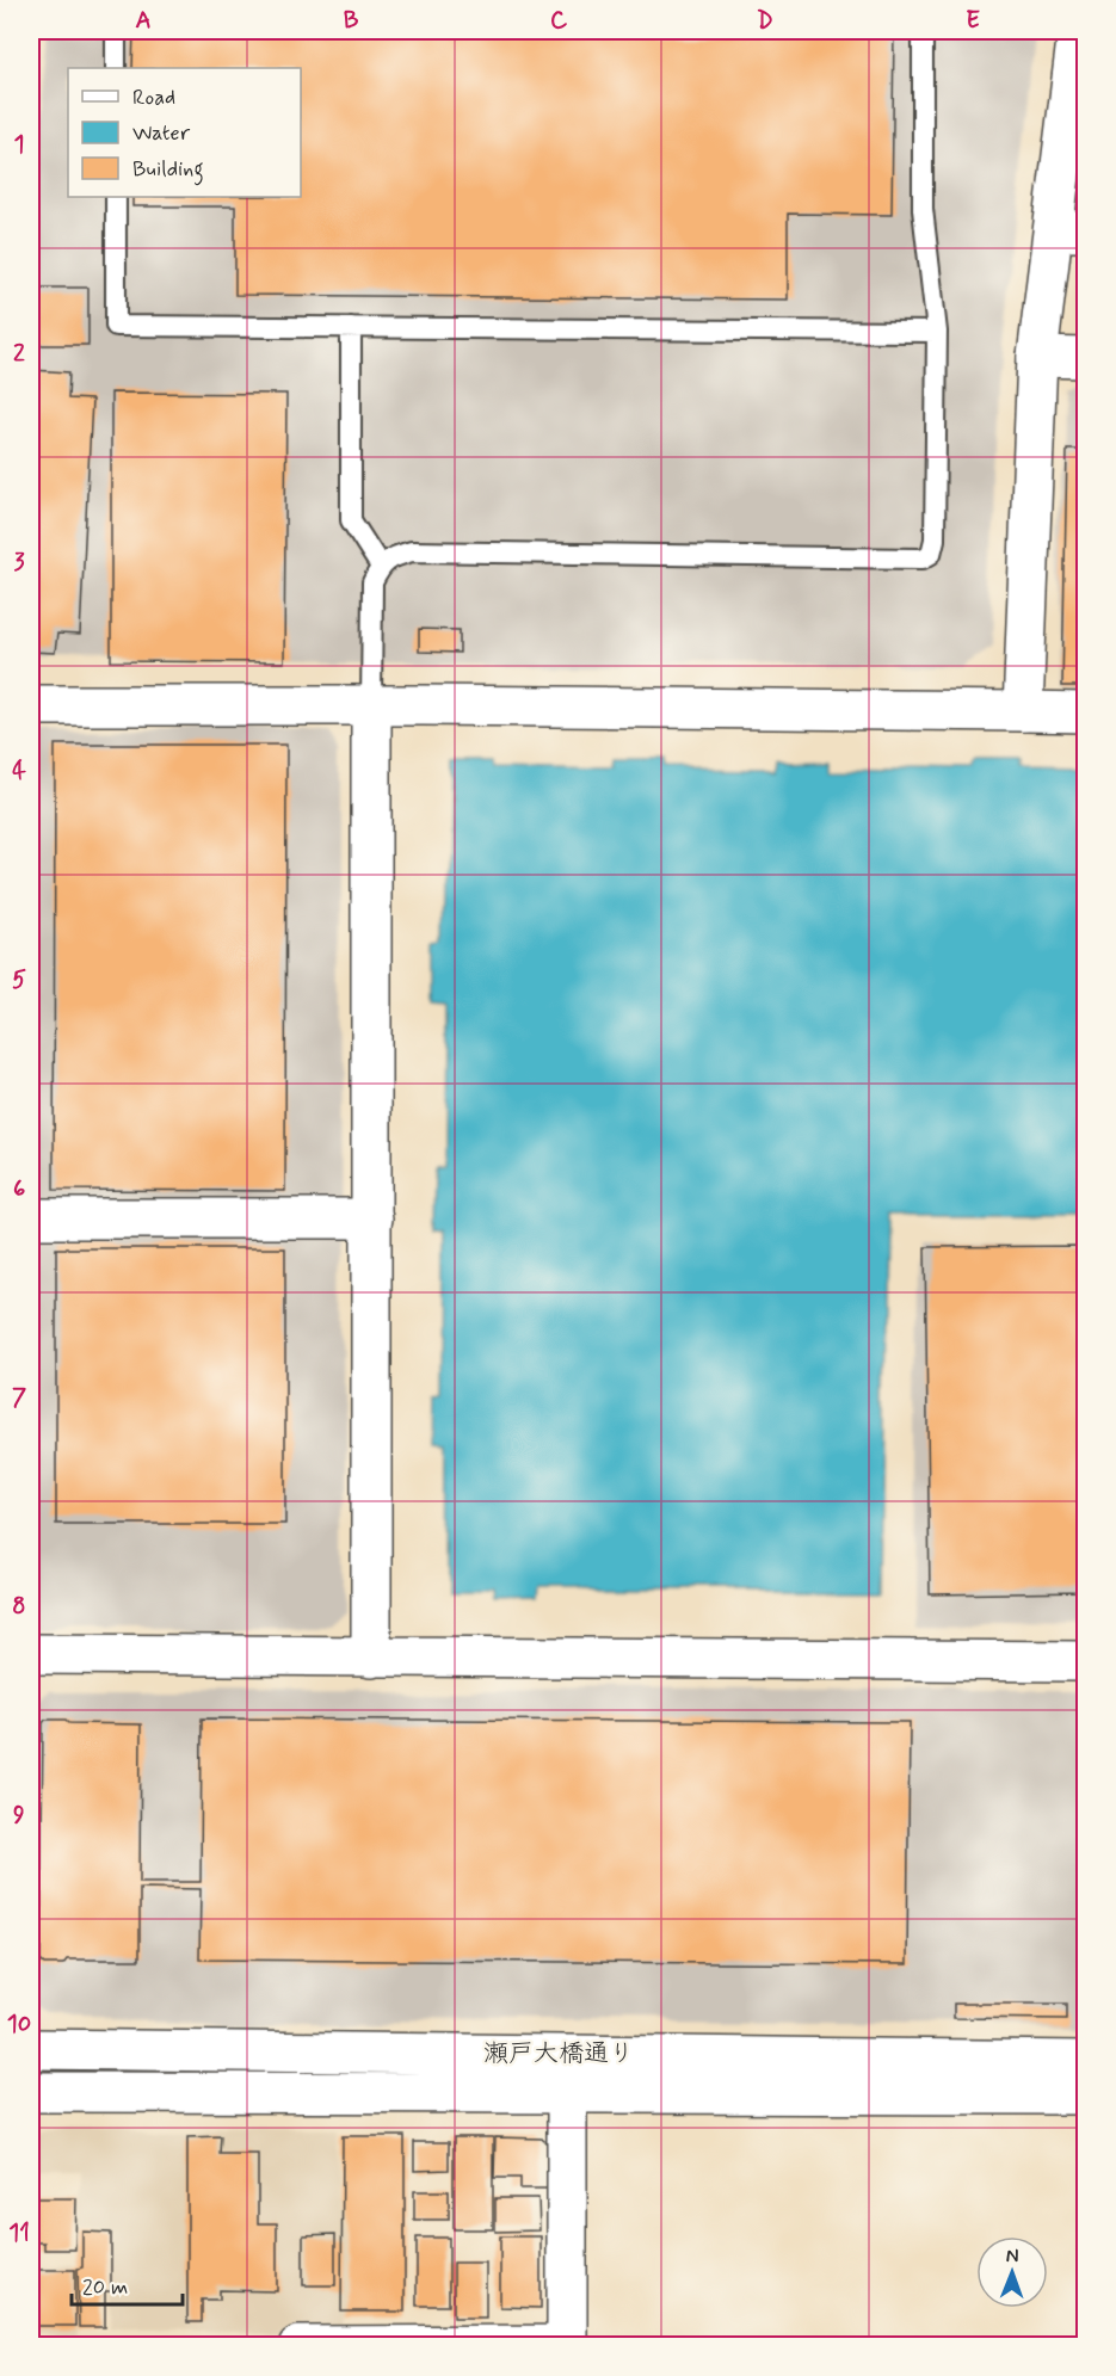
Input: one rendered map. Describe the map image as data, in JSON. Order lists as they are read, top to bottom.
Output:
{
  "streets": {
    "street": ["瀬戸大橋通り"]
  },
  "legend": ["Road", "Water", "Building"],
  "scale_bar": "20 m",
  "north": "top",
  "grid": {
    "columns": [
      "A",
      "B",
      "C",
      "D",
      "E"
    ],
    "rows": [
      "1",
      "2",
      "3",
      "4",
      "5",
      "6",
      "7",
      "8",
      "9",
      "10",
      "11"
    ]
  }
}
